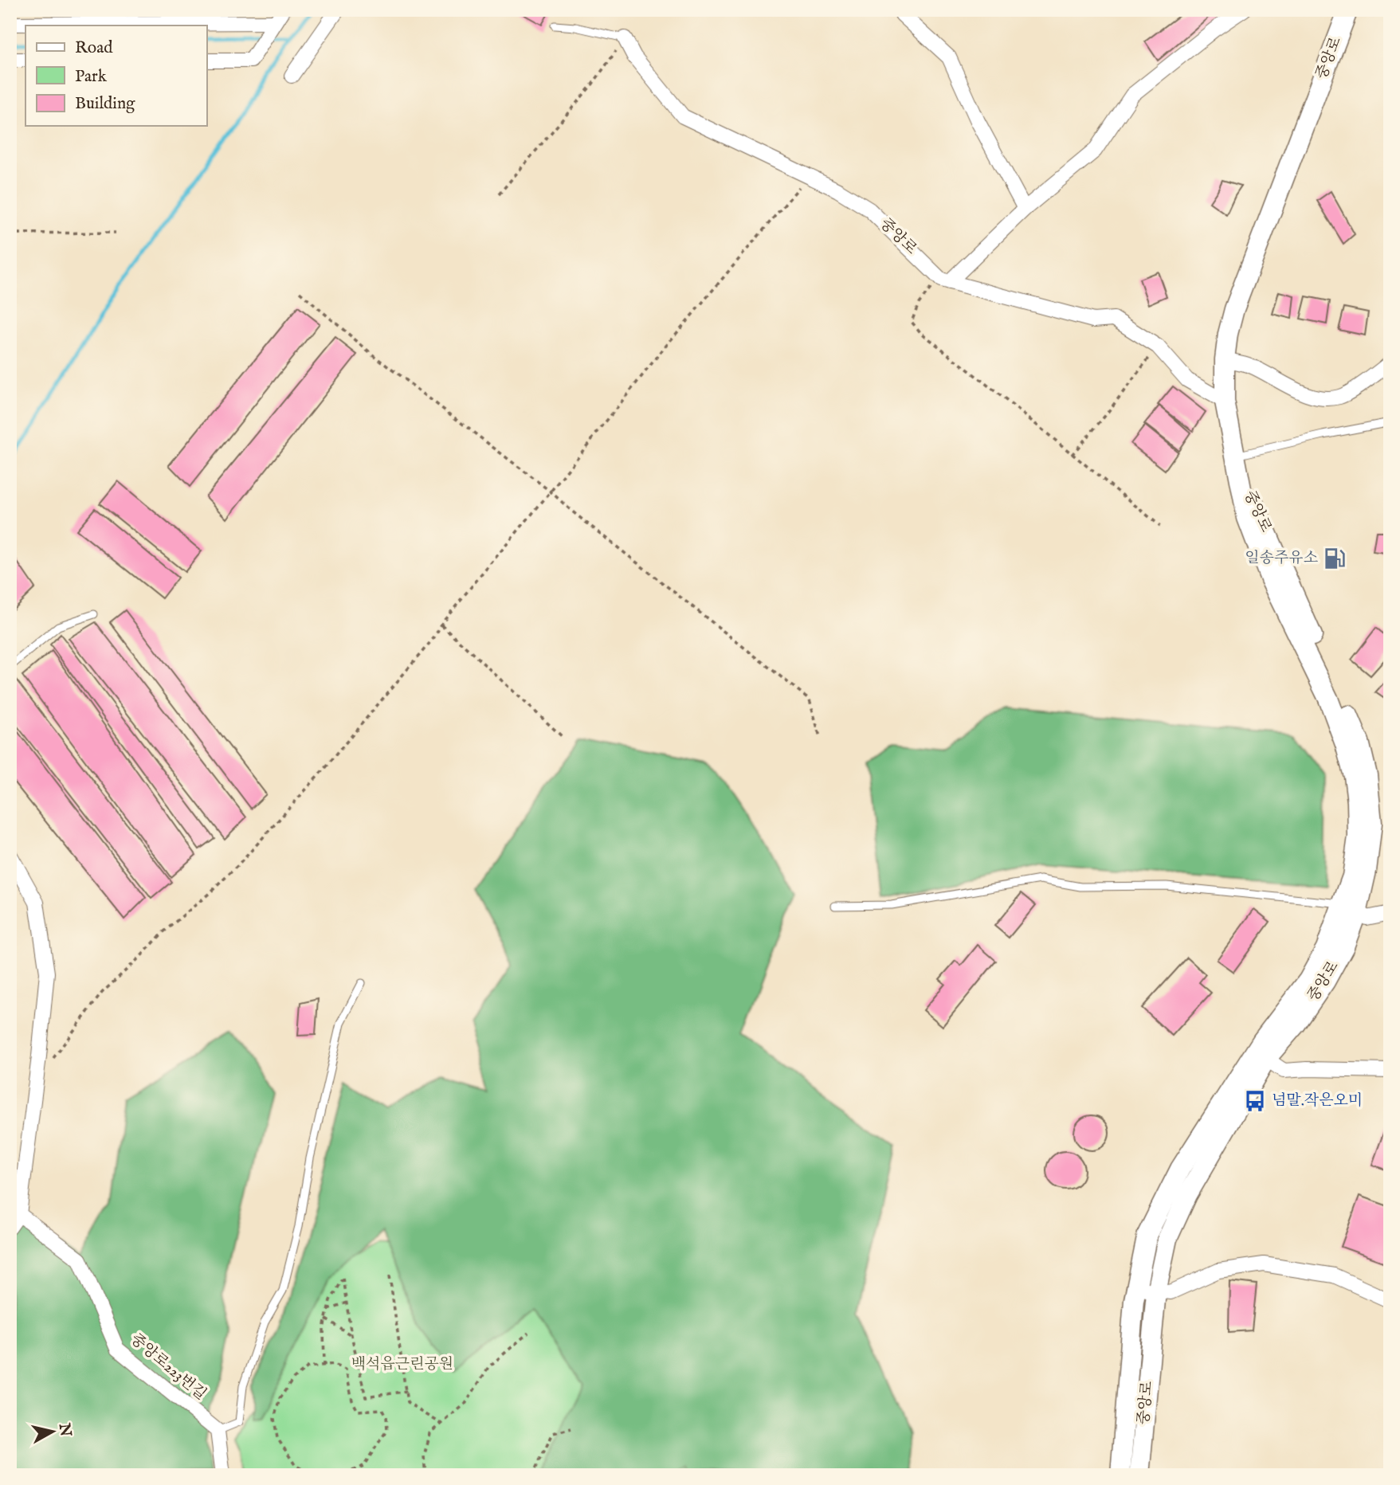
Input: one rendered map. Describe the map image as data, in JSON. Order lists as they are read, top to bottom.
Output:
{
  "streets": {
    "main road": ["중앙로"],
    "street": ["중앙로223번길"]
  },
  "parks": ["백석읍근린공원"],
  "places": {
    "fuel station": ["일송주유소"],
    "bus stop": ["넘말.작은오미"]
  },
  "legend": ["Road", "Park", "Building"],
  "north": "right"
}
